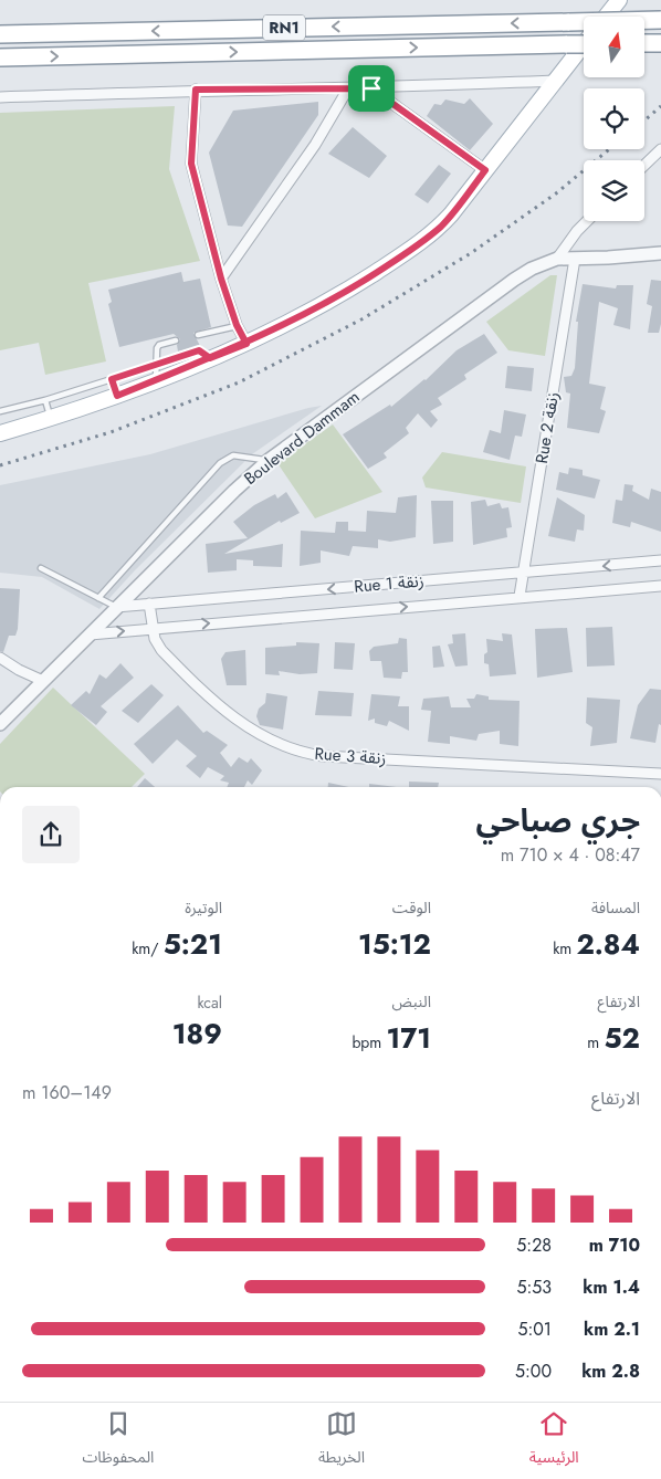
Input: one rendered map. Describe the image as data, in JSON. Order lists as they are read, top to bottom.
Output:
{
  "streets": {
    "highway": ["RN1"],
    "street": [
      "Rue 2 زنقة",
      "Boulevard Dammam",
      "Rue 1 زنقة",
      "Rue 3 زنقة"
    ]
  },
  "crossings": [
    ["Rue 2 زنقة", "Boulevard Dammam"],
    ["Rue 2 زنقة", "Rue 1 زنقة"],
    ["Boulevard Dammam", "Rue 1 زنقة"],
    ["Rue 1 زنقة", "Rue 3 زنقة"]
  ],
  "north": "top",
  "page": {
    "heading": ["جري صباحي", "08:47 · 4 × 710 m"],
    "stats": [
      ["المسافة", "2.84 km"],
      ["الوقت", "15:12"],
      ["الوتيرة", "5:21 /km"],
      ["الارتفاع", "52 m"],
      ["النبض", "171 bpm"],
      ["kcal", "189"]
    ],
    "chart": ["الارتفاع", "149–160 m"],
    "list": [
      {
        "name": "710 m",
        "note": "5:28"
      },
      {
        "name": "1.4 km",
        "note": "5:53"
      },
      {
        "name": "2.1 km",
        "note": "5:01"
      },
      {
        "name": "2.8 km",
        "note": "5:00"
      }
    ],
    "tabs": ["الرئيسية", "الخريطة", "المحفوظات"]
  }
}
